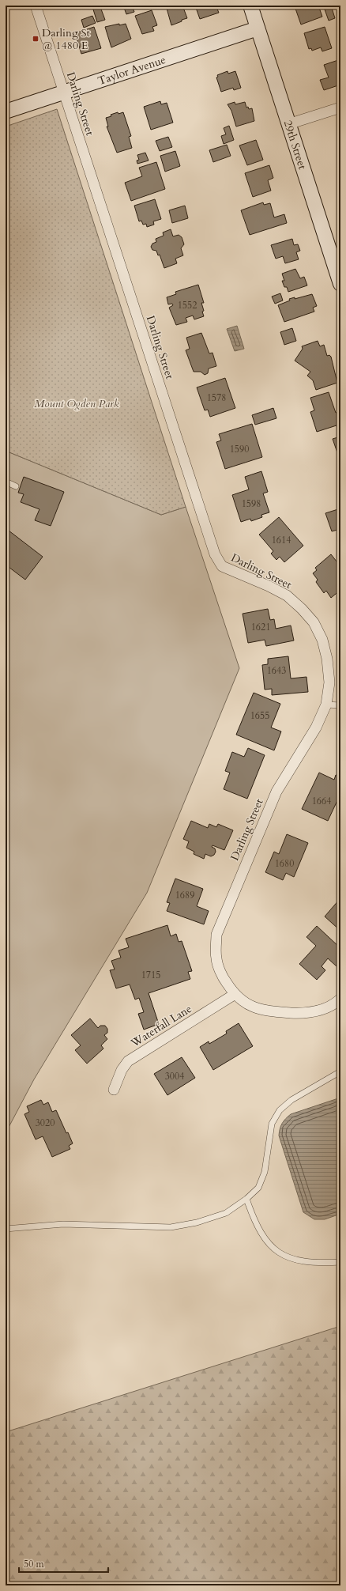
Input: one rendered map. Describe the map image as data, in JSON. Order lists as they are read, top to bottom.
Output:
{
  "streets": {
    "street": [
      "Taylor Avenue",
      "Darling Street",
      "29th Street",
      "Waterfall Lane"
    ]
  },
  "crossings": [
    ["Taylor Avenue", "Darling Street"],
    ["Taylor Avenue", "29th Street"],
    ["Darling Street", "Waterfall Lane"]
  ],
  "parks": ["Mount Ogden Park"],
  "places": {
    "transit": ["Darling St @ 1480 E"]
  },
  "house_numbers": [
    "1552",
    "1578",
    "1590",
    "1598",
    "1614",
    "1621",
    "1643",
    "1655",
    "1664",
    "1680",
    "1689",
    "1715",
    "3004",
    "3020"
  ],
  "scale_bar": "50 m"
}
